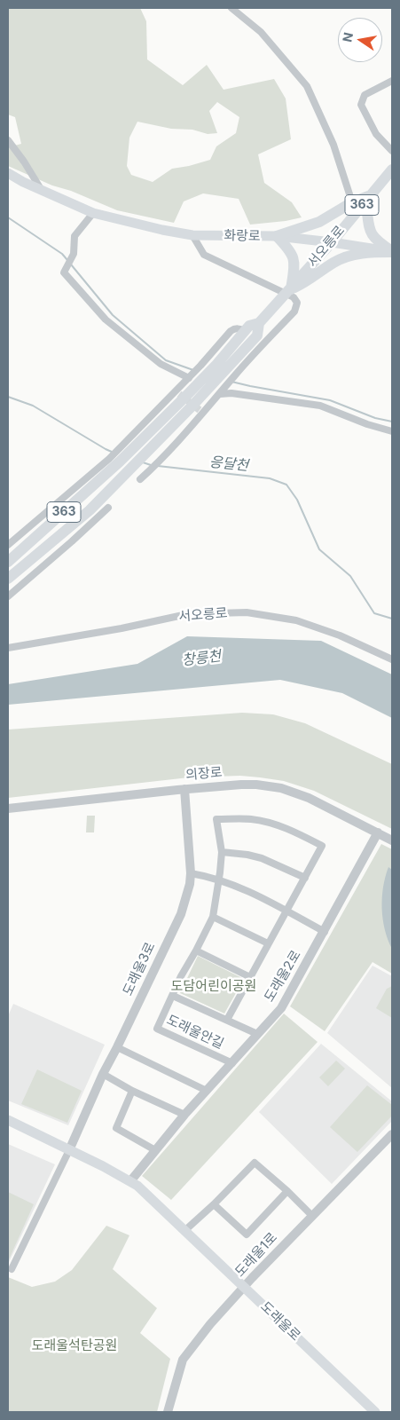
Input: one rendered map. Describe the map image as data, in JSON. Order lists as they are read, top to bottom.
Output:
{
  "streets": {
    "main road": [
      "363",
      "화랑로",
      "서오릉로",
      "도래울로"
    ],
    "street": [
      "의장로",
      "도래울3로",
      "도래울2로",
      "도래울안길",
      "도래울1로"
    ]
  },
  "crossings": [
    ["363", "서오릉로"],
    ["화랑로", "서오릉로"],
    ["의장로", "도래울3로"],
    ["의장로", "도래울2로"],
    ["도래울3로", "도래울로"],
    ["도래울2로", "도래울안길"],
    ["도래울2로", "도래울로"],
    ["도래울1로", "도래울로"]
  ],
  "water": ["응달천", "창릉천"],
  "parks": ["도담어린이공원", "도래울석탄공원"],
  "north": "left"
}
